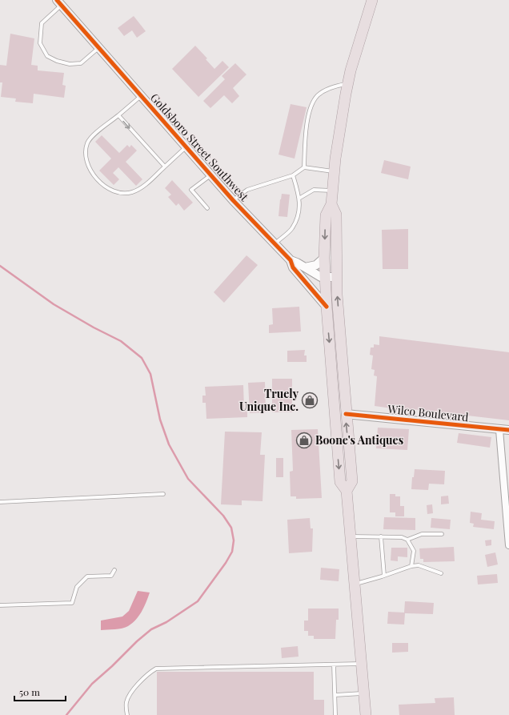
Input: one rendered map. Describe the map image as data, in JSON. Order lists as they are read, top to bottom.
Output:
{
  "streets": {
    "street": ["Goldsboro Street Southwest", "Wilco Boulevard"]
  },
  "places": {
    "shop": ["Truely Unique Inc.", "Boone's Antiques"]
  },
  "scale_bar": "50 m"
}
